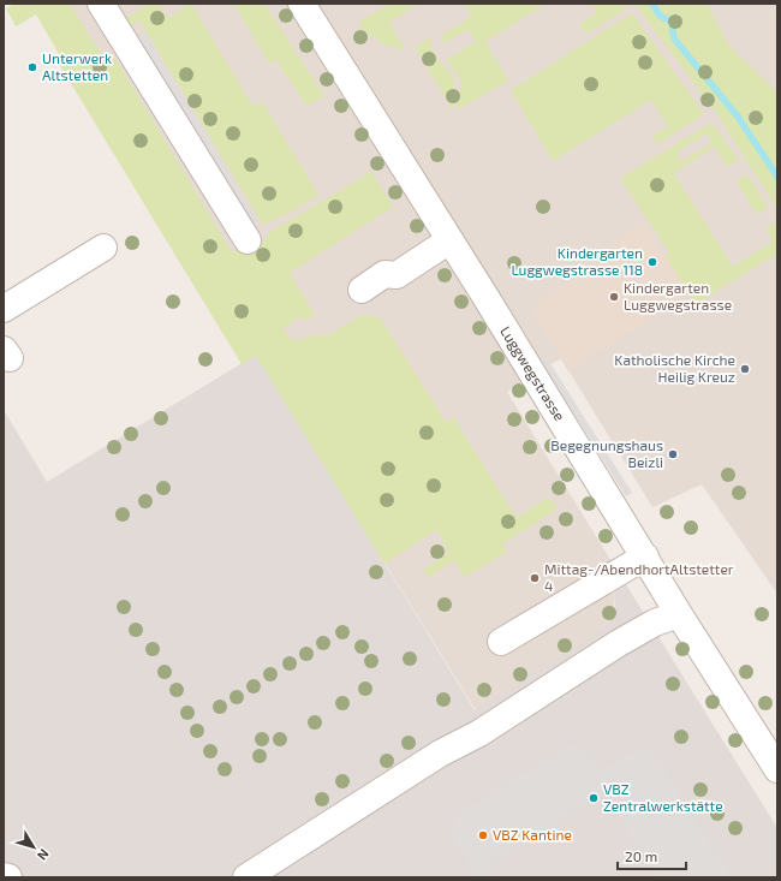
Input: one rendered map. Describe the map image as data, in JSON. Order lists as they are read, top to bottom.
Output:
{
  "streets": {
    "street": ["Luggwegstrasse"]
  },
  "places": [
    "Unterwerk Altstetten",
    "Kindergarten Luggwegstrasse 118",
    "Kindergarten Luggwegstrasse",
    "Katholische Kirche Heilig Kreuz",
    "Begegnungshaus Beizli",
    "Mittag-/AbendhortAltstetter 4",
    "VBZ Zentralwerkstätte",
    "VBZ Kantine"
  ],
  "scale_bar": "20 m",
  "north": "bottom right"
}
